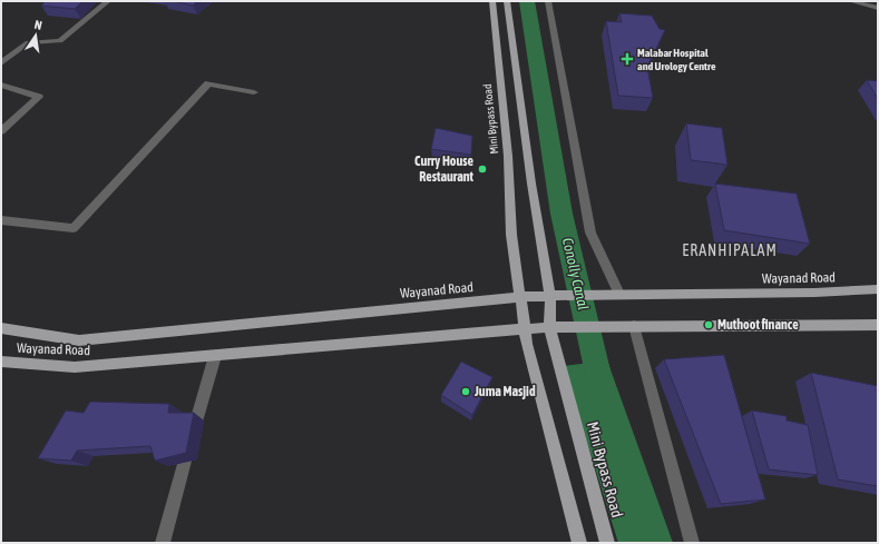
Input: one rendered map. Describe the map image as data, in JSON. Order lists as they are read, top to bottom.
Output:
{
  "streets": {
    "main road": ["Mini Bypass Road", "Wayanad Road"]
  },
  "crossings": [
    ["Mini Bypass Road", "Wayanad Road"]
  ],
  "districts": ["ERANHIPALAM"],
  "water": ["Conolly Canal"],
  "places": {
    "health": ["Malabar Hospital and Urology Centre"],
    "other": ["Curry House Restaurant", "Muthoot finance", "Juma Masjid"]
  },
  "north": "top"
}
